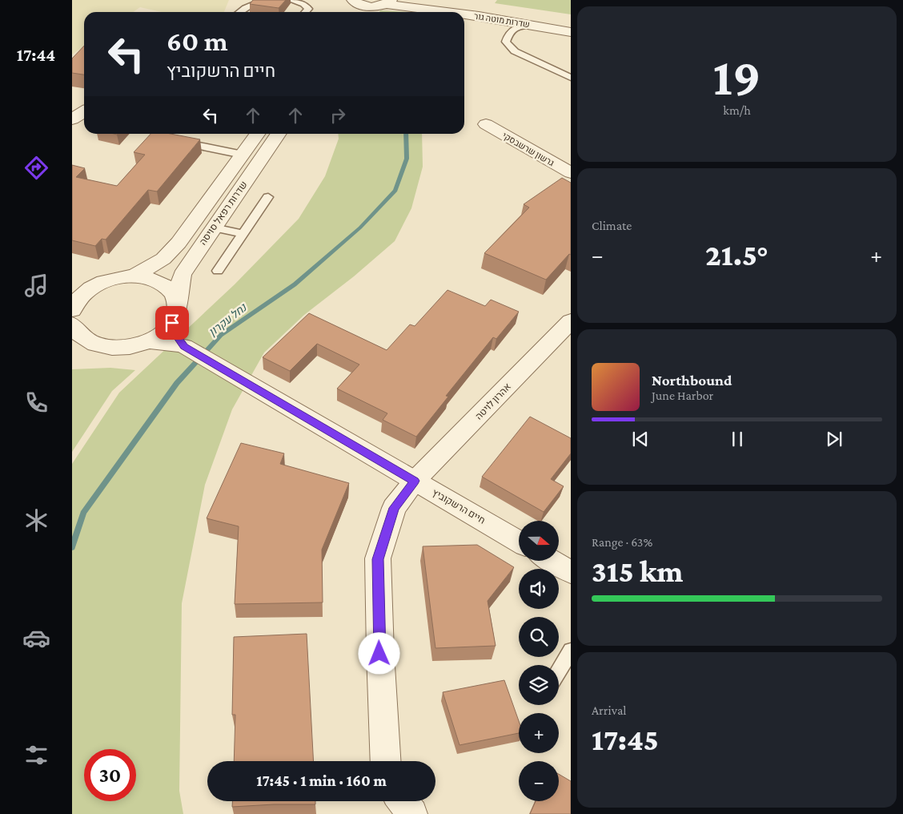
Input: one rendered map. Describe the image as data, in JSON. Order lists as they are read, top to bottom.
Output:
{
  "streets": {
    "street": [
      "שדרות מוטה גור",
      "גרשון שרשבסקי",
      "שדרות רפאל סויסה",
      "אהרון לויטה",
      "חיים הרשקוביץ"
    ]
  },
  "crossings": [
    ["שדרות רפאל סויסה", "חיים הרשקוביץ"],
    ["אהרון לויטה", "חיים הרשקוביץ"]
  ],
  "water": ["נחל עקרון"],
  "north": "right",
  "page": {
    "tabs": "17:44",
    "tile": [
      ["19", "km/h"],
      "Climate",
      ["Range · 63%", "315 km"],
      ["Arrival", "17:45"]
    ],
    "turn": ["60 m", "חיים הרשקוביץ"],
    "heat": ["−", "21.5°", "+"],
    "song": ["Northbound", "June Harbor"],
    "map_buttons": ["+", "−"],
    "limit": "30",
    "trip": "17:45 · 1 min · 160 m"
  }
}
